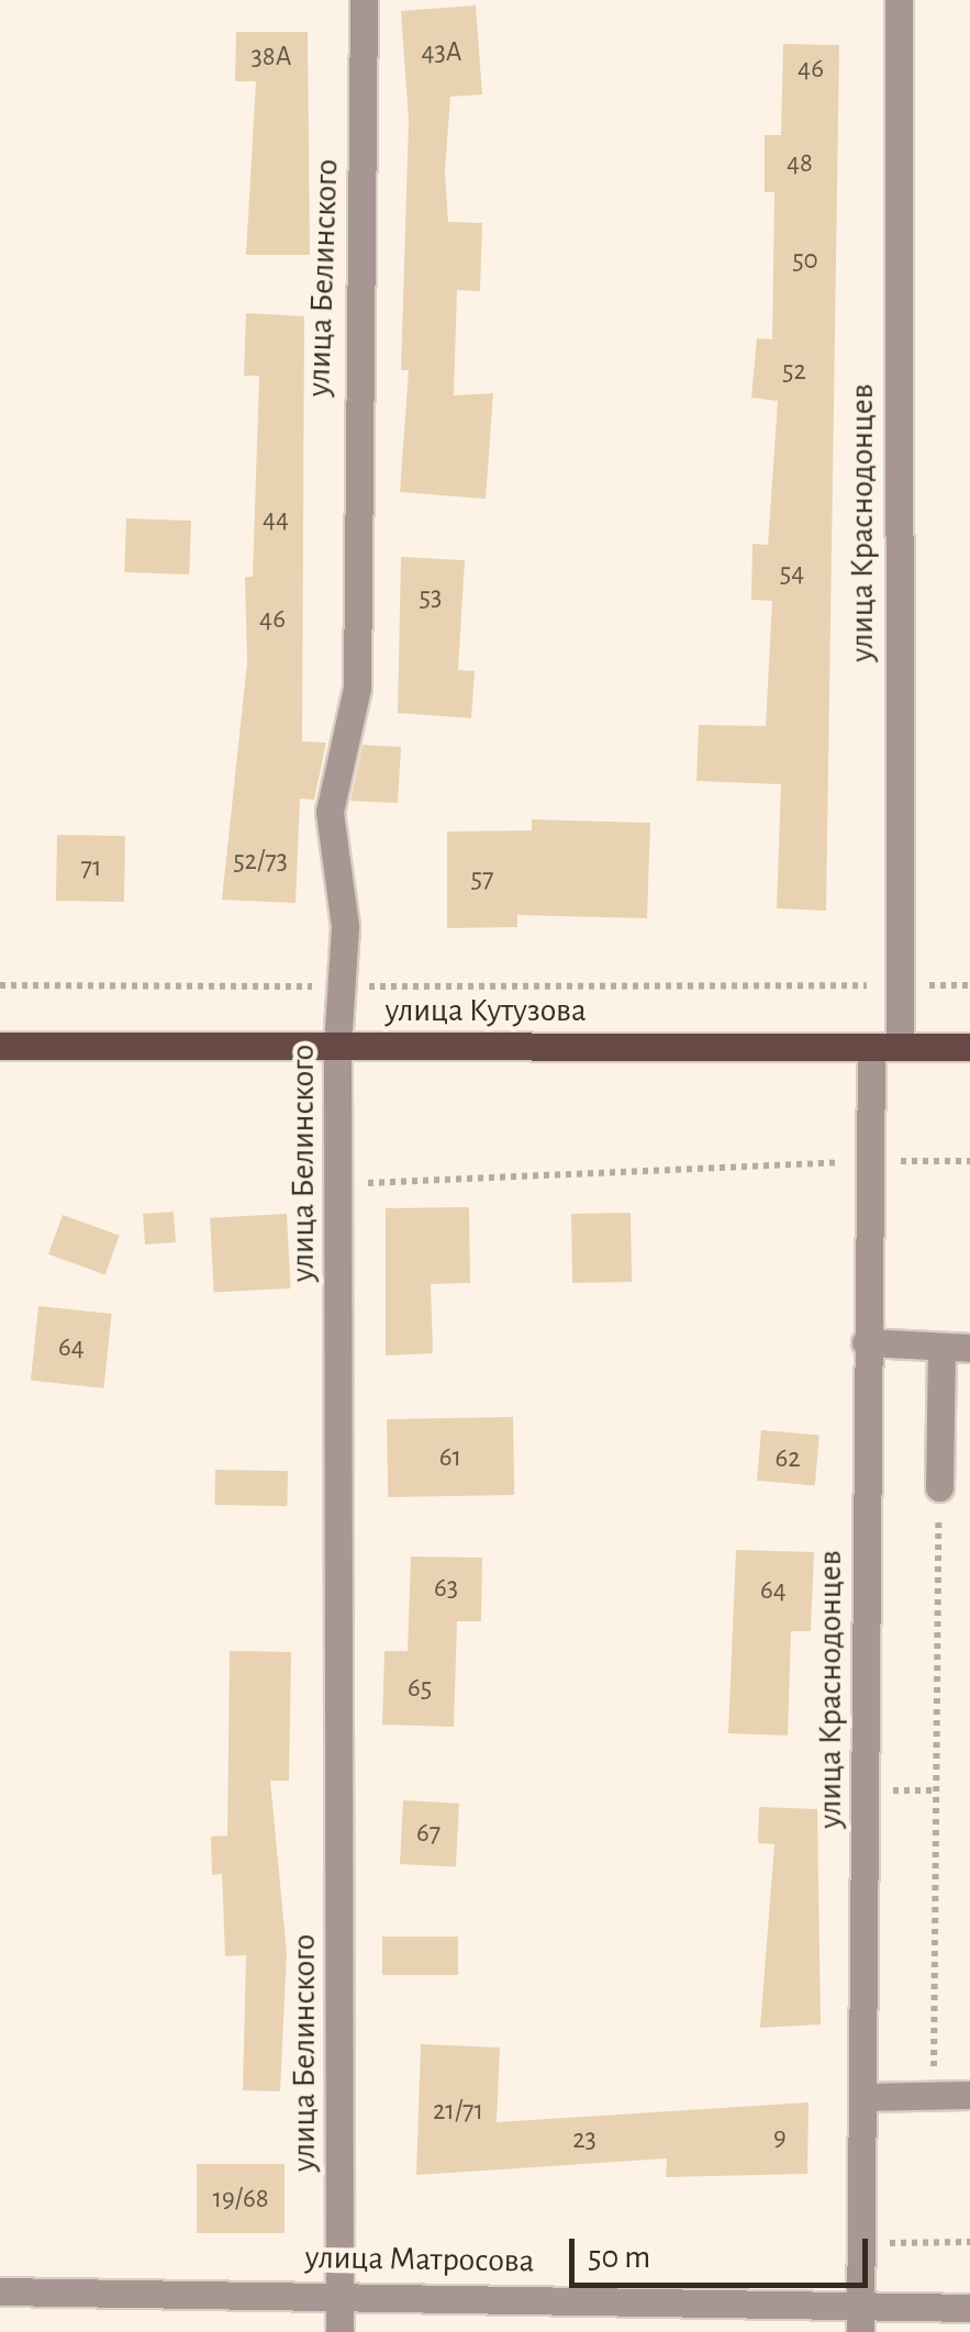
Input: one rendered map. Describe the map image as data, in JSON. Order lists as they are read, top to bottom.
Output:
{
  "streets": {
    "main road": ["улица Кутузова"],
    "street": ["улица Белинского", "улица Краснодонцев", "улица Матросова"]
  },
  "crossings": [
    ["улица Белинского", "улица Кутузова"],
    ["улица Белинского", "улица Матросова"],
    ["улица Краснодонцев", "улица Кутузова"],
    ["улица Краснодонцев", "улица Матросова"]
  ],
  "house_numbers": [
    "43А",
    "38А",
    "46",
    "48",
    "50",
    "52",
    "44",
    "54",
    "53",
    "46",
    "52/73",
    "71",
    "57",
    "64",
    "61",
    "62",
    "63",
    "64",
    "65",
    "67",
    "21/71",
    "9",
    "23",
    "19/68"
  ],
  "scale_bar": "50 m"
}
